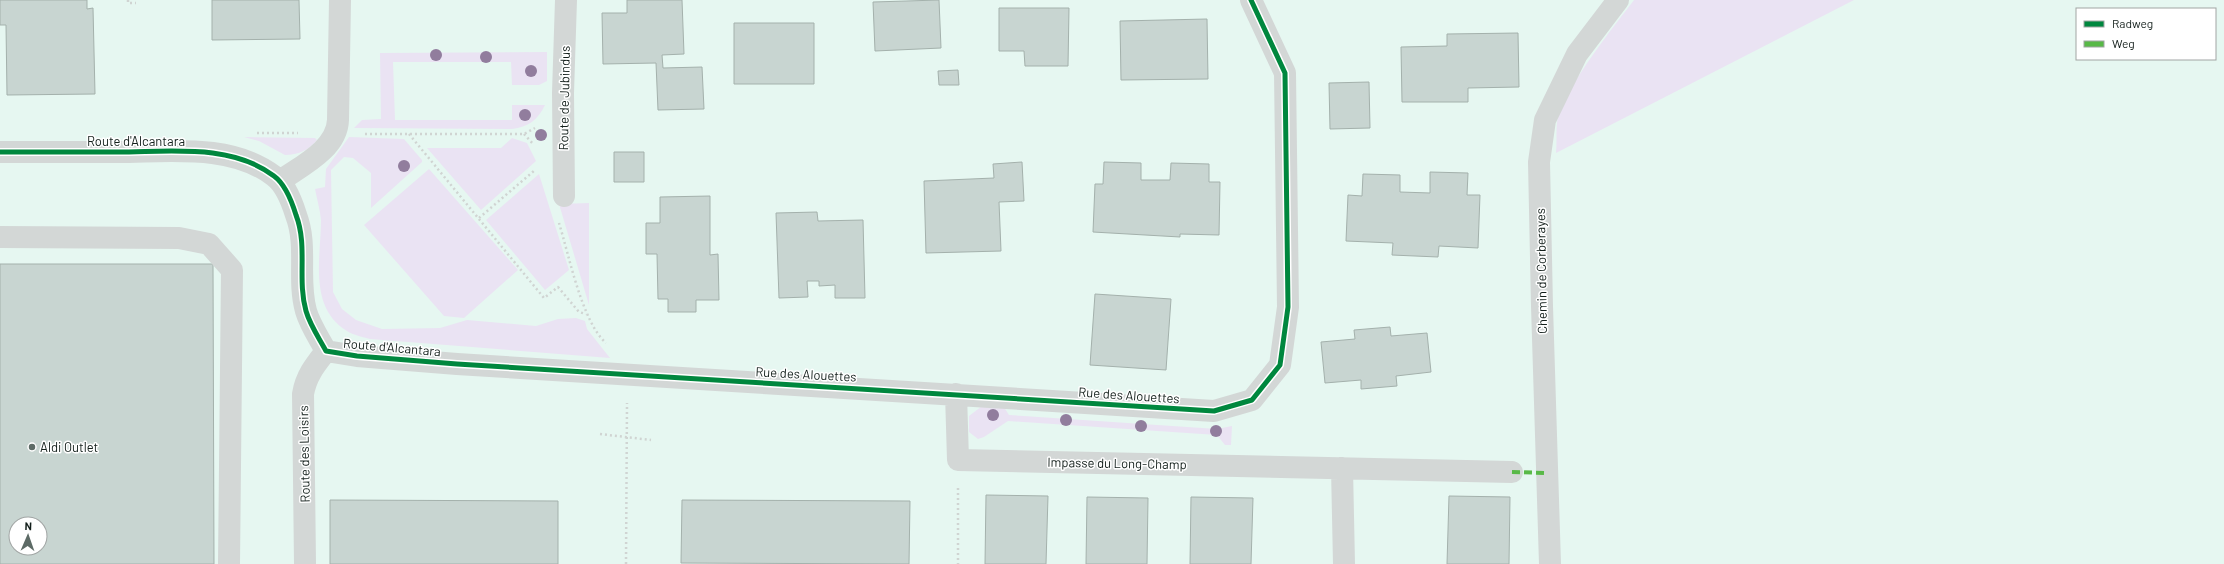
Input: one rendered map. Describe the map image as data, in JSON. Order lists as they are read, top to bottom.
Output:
{
  "streets": {
    "street": [
      "Route de Jubindus",
      "Route d'Alcantara",
      "Chemin de Corberayes",
      "Rue des Alouettes",
      "Route des Loisirs",
      "Impasse du Long-Champ"
    ]
  },
  "crossings": [
    ["Route d'Alcantara", "Rue des Alouettes"],
    ["Route d'Alcantara", "Route des Loisirs"]
  ],
  "places": ["Aldi Outlet"],
  "legend": ["Radweg", "Weg"],
  "north": "top"
}
